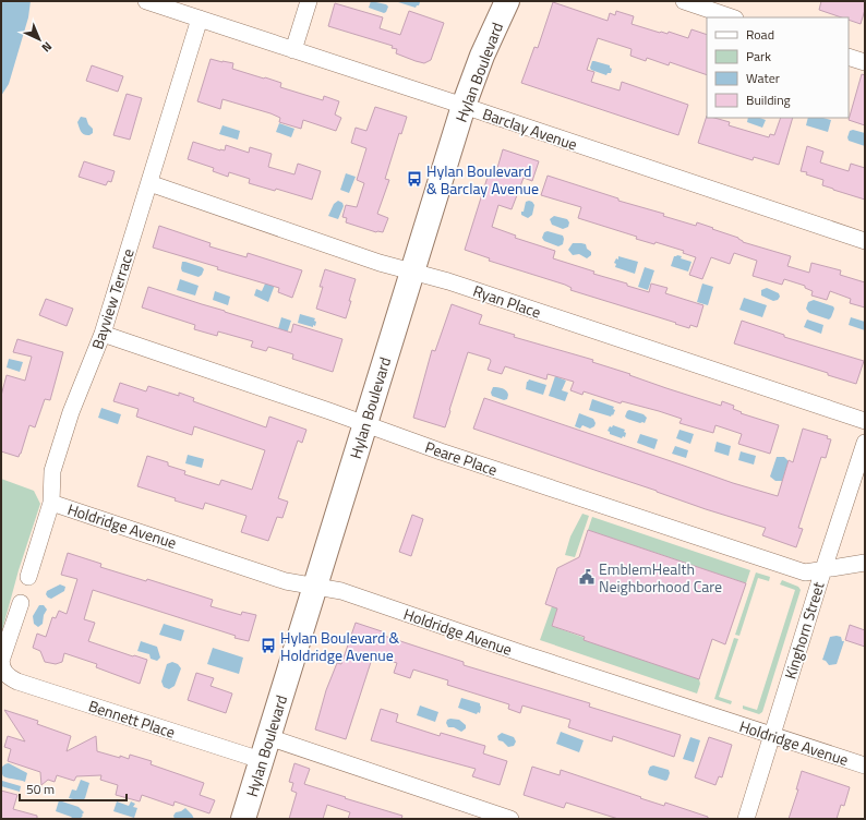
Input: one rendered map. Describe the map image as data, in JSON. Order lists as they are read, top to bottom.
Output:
{
  "streets": {
    "main road": ["Hylan Boulevard"],
    "street": [
      "Barclay Avenue",
      "Bayview Terrace",
      "Ryan Place",
      "Peare Place",
      "Holdridge Avenue",
      "Kinghorn Street",
      "Bennett Place"
    ]
  },
  "crossings": [
    ["Hylan Boulevard", "Barclay Avenue"],
    ["Hylan Boulevard", "Ryan Place"],
    ["Hylan Boulevard", "Peare Place"],
    ["Hylan Boulevard", "Holdridge Avenue"],
    ["Hylan Boulevard", "Bennett Place"],
    ["Barclay Avenue", "Bayview Terrace"],
    ["Bayview Terrace", "Ryan Place"],
    ["Bayview Terrace", "Peare Place"],
    ["Bayview Terrace", "Holdridge Avenue"],
    ["Peare Place", "Kinghorn Street"],
    ["Holdridge Avenue", "Kinghorn Street"]
  ],
  "places": {
    "bus stop": ["Hylan Boulevard & Barclay Avenue", "Hylan Boulevard & Holdridge Avenue"],
    "public building": ["EmblemHealth Neighborhood Care"]
  },
  "legend": [
    "Road",
    "Park",
    "Water",
    "Building"
  ],
  "scale_bar": "50 m",
  "north": "bottom right"
}
